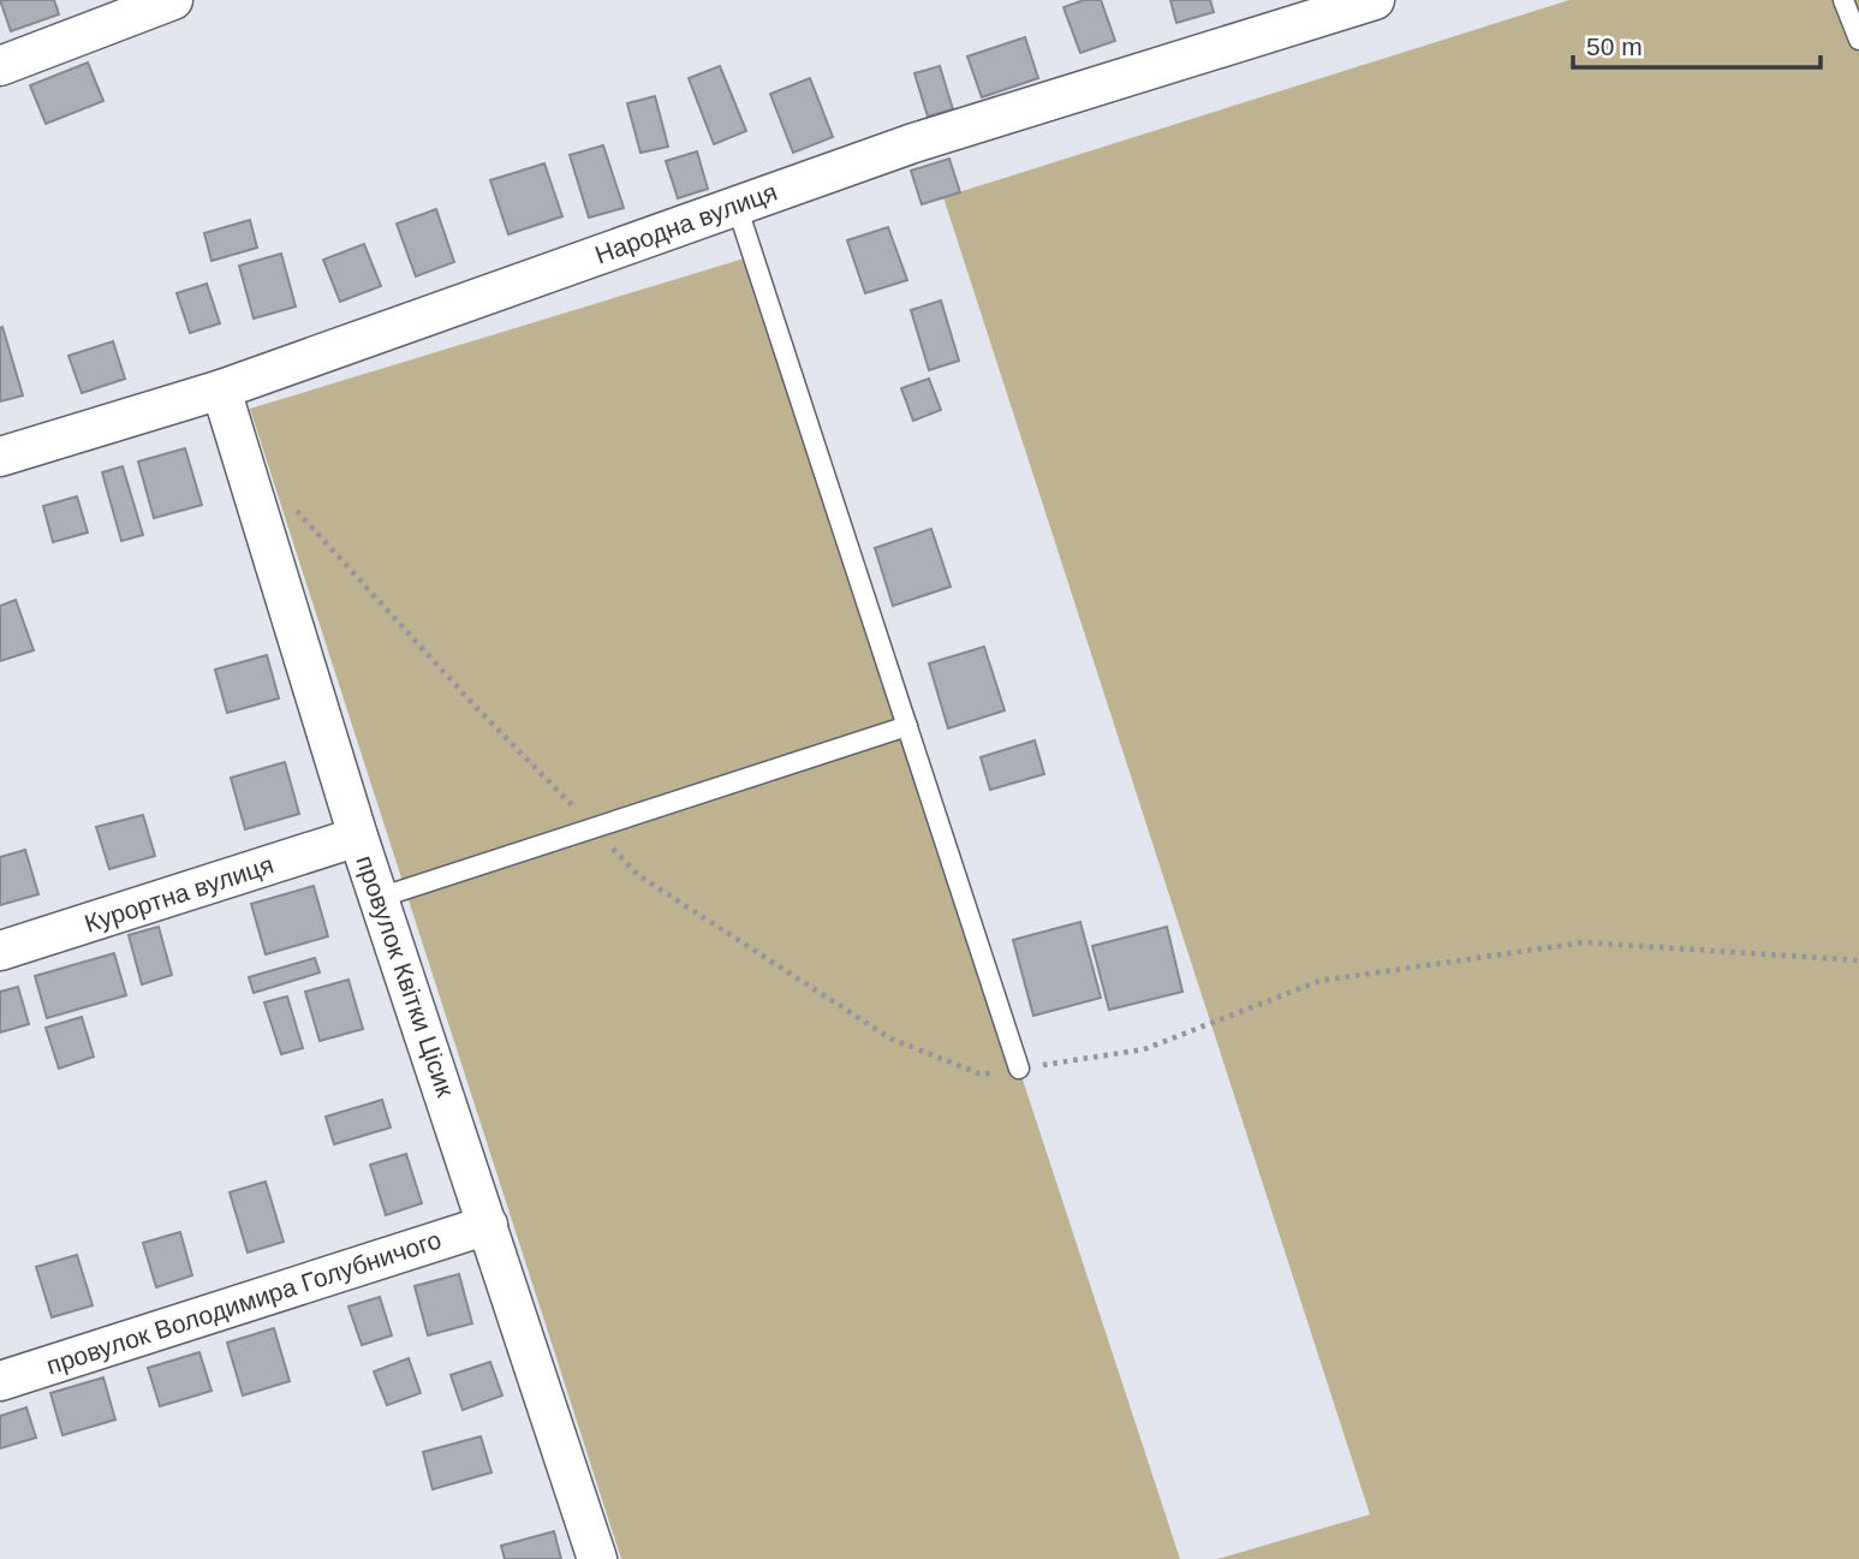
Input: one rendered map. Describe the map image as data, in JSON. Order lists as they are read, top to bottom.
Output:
{
  "streets": {
    "street": [
      "Народна вулиця",
      "Курортна вулиця",
      "провулок Квітки Цісик",
      "провулок Володимира Голубничого"
    ]
  },
  "crossings": [
    ["Народна вулиця", "провулок Квітки Цісик"],
    ["Курортна вулиця", "провулок Квітки Цісик"],
    ["провулок Квітки Цісик", "провулок Володимира Голубничого"]
  ],
  "scale_bar": "50 m"
}
